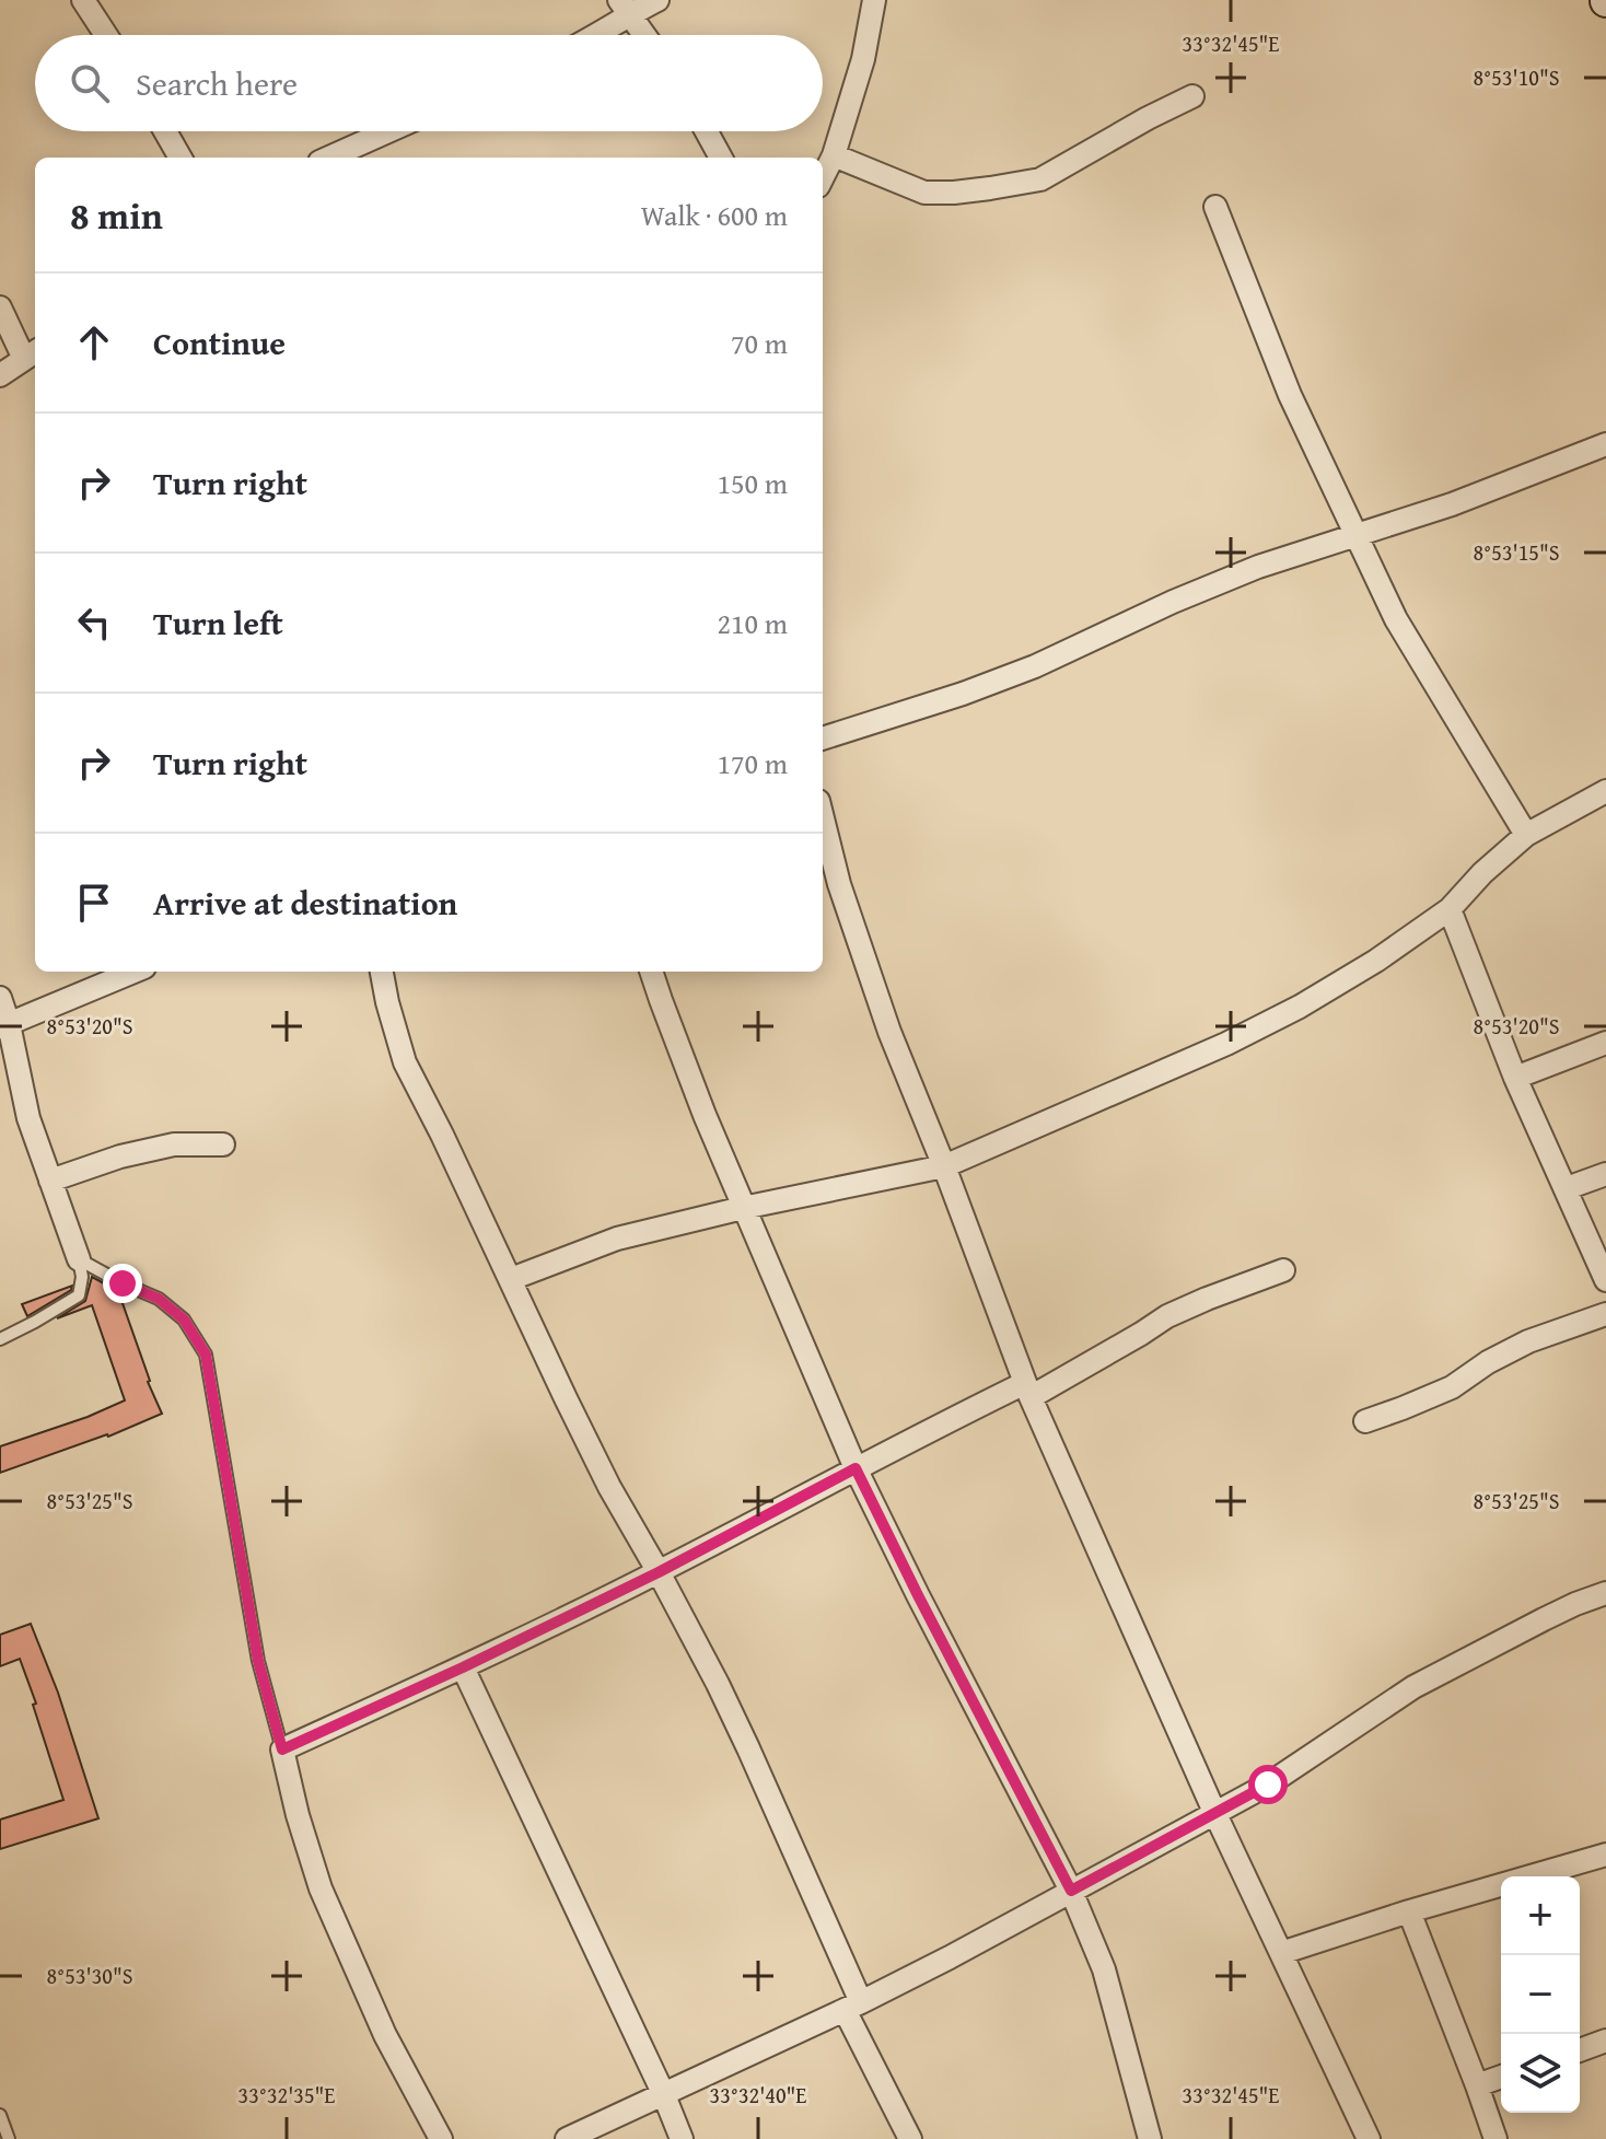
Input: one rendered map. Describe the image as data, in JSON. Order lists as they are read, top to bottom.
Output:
{
  "page": {
    "search": "Search here",
    "heading": ["8 min", "Walk · 600 m"],
    "list": [
      ["Continue", "70 m"],
      ["Turn right", "150 m"],
      ["Turn left", "210 m"],
      ["Turn right", "170 m"],
      "Arrive at destination"
    ],
    "map_buttons": ["+", "−"]
  },
  "coordinates": [
    "33°32'45\"E",
    "8°53'10\"S",
    "8°53'15\"S",
    "8°53'20\"S",
    "8°53'25\"S",
    "8°53'30\"S",
    "33°32'35\"E",
    "33°32'40\"E"
  ]
}
